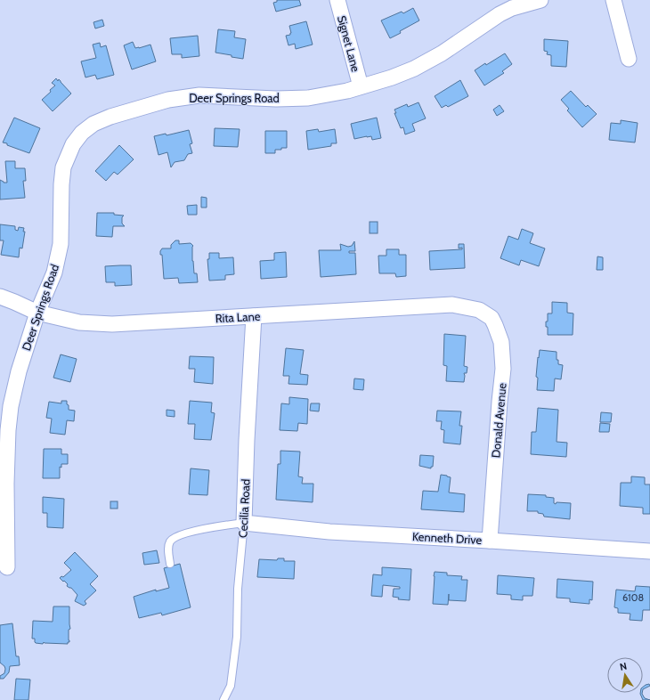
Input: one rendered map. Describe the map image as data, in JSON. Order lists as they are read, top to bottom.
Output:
{
  "streets": {
    "street": [
      "Signet Lane",
      "Deer Springs Road",
      "Rita Lane",
      "Donald Avenue",
      "Cecilia Road",
      "Kenneth Drive"
    ]
  },
  "crossings": [
    ["Signet Lane", "Deer Springs Road"],
    ["Deer Springs Road", "Rita Lane"],
    ["Rita Lane", "Donald Avenue"],
    ["Rita Lane", "Cecilia Road"],
    ["Donald Avenue", "Kenneth Drive"],
    ["Cecilia Road", "Kenneth Drive"]
  ],
  "house_numbers": ["6108"],
  "north": "top"
}
